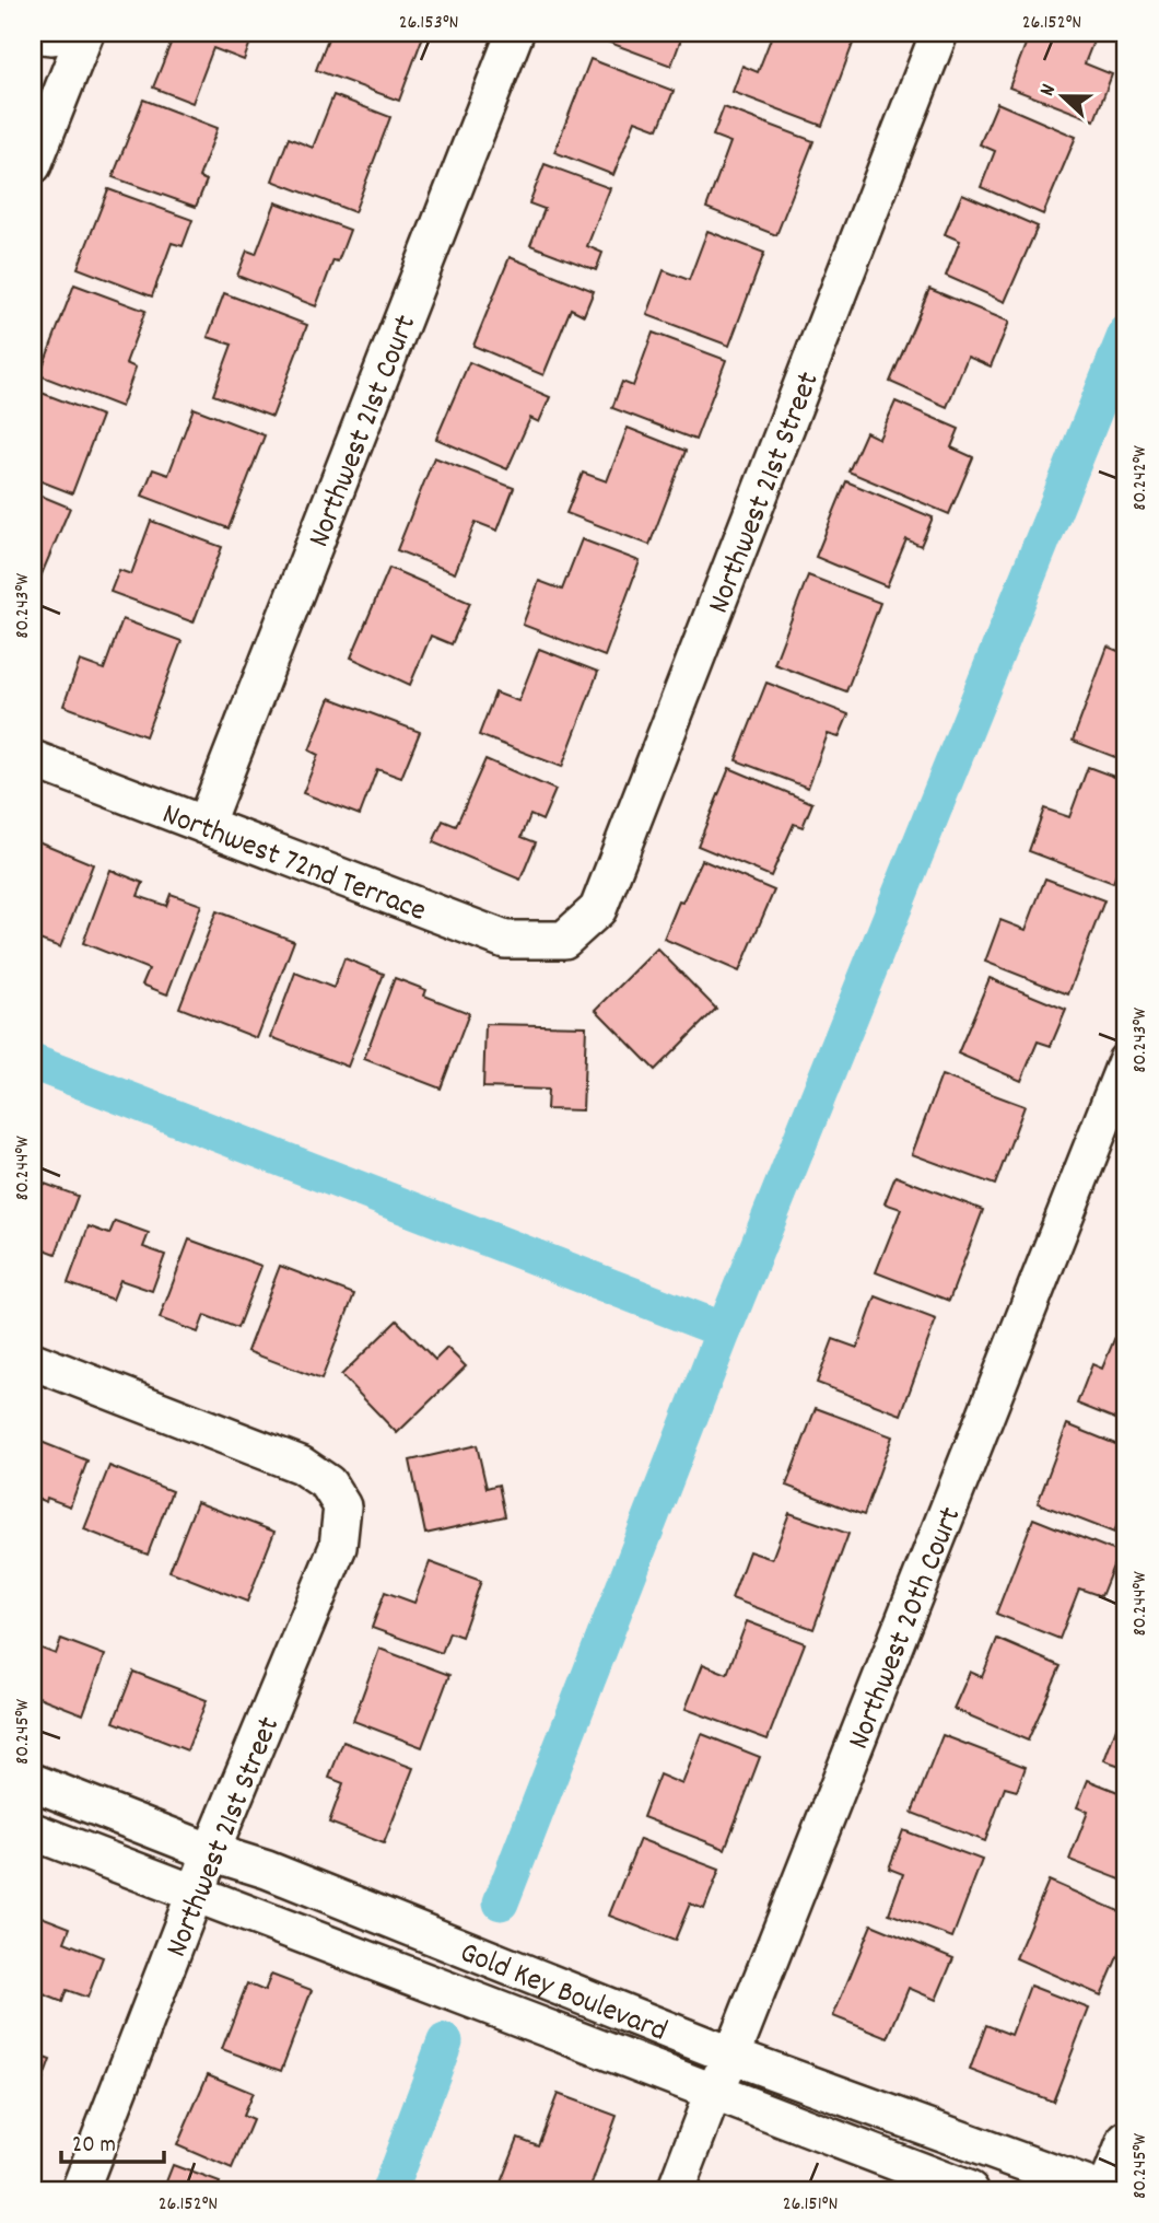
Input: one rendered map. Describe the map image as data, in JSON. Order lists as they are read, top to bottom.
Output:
{
  "streets": {
    "street": [
      "Northwest 21st Court",
      "Northwest 21st Street",
      "Northwest 72nd Terrace",
      "Northwest 20th Court",
      "Gold Key Boulevard"
    ]
  },
  "crossings": [
    ["Northwest 21st Court", "Northwest 72nd Terrace"],
    ["Northwest 21st Street", "Northwest 72nd Terrace"],
    ["Northwest 21st Street", "Gold Key Boulevard"],
    ["Northwest 20th Court", "Gold Key Boulevard"]
  ],
  "scale_bar": "20 m",
  "north": "left",
  "coordinates": [
    "26.153°N",
    "26.152°N",
    "80.242°W",
    "80.243°W",
    "80.244°W",
    "80.245°W",
    "26.151°N"
  ]
}
